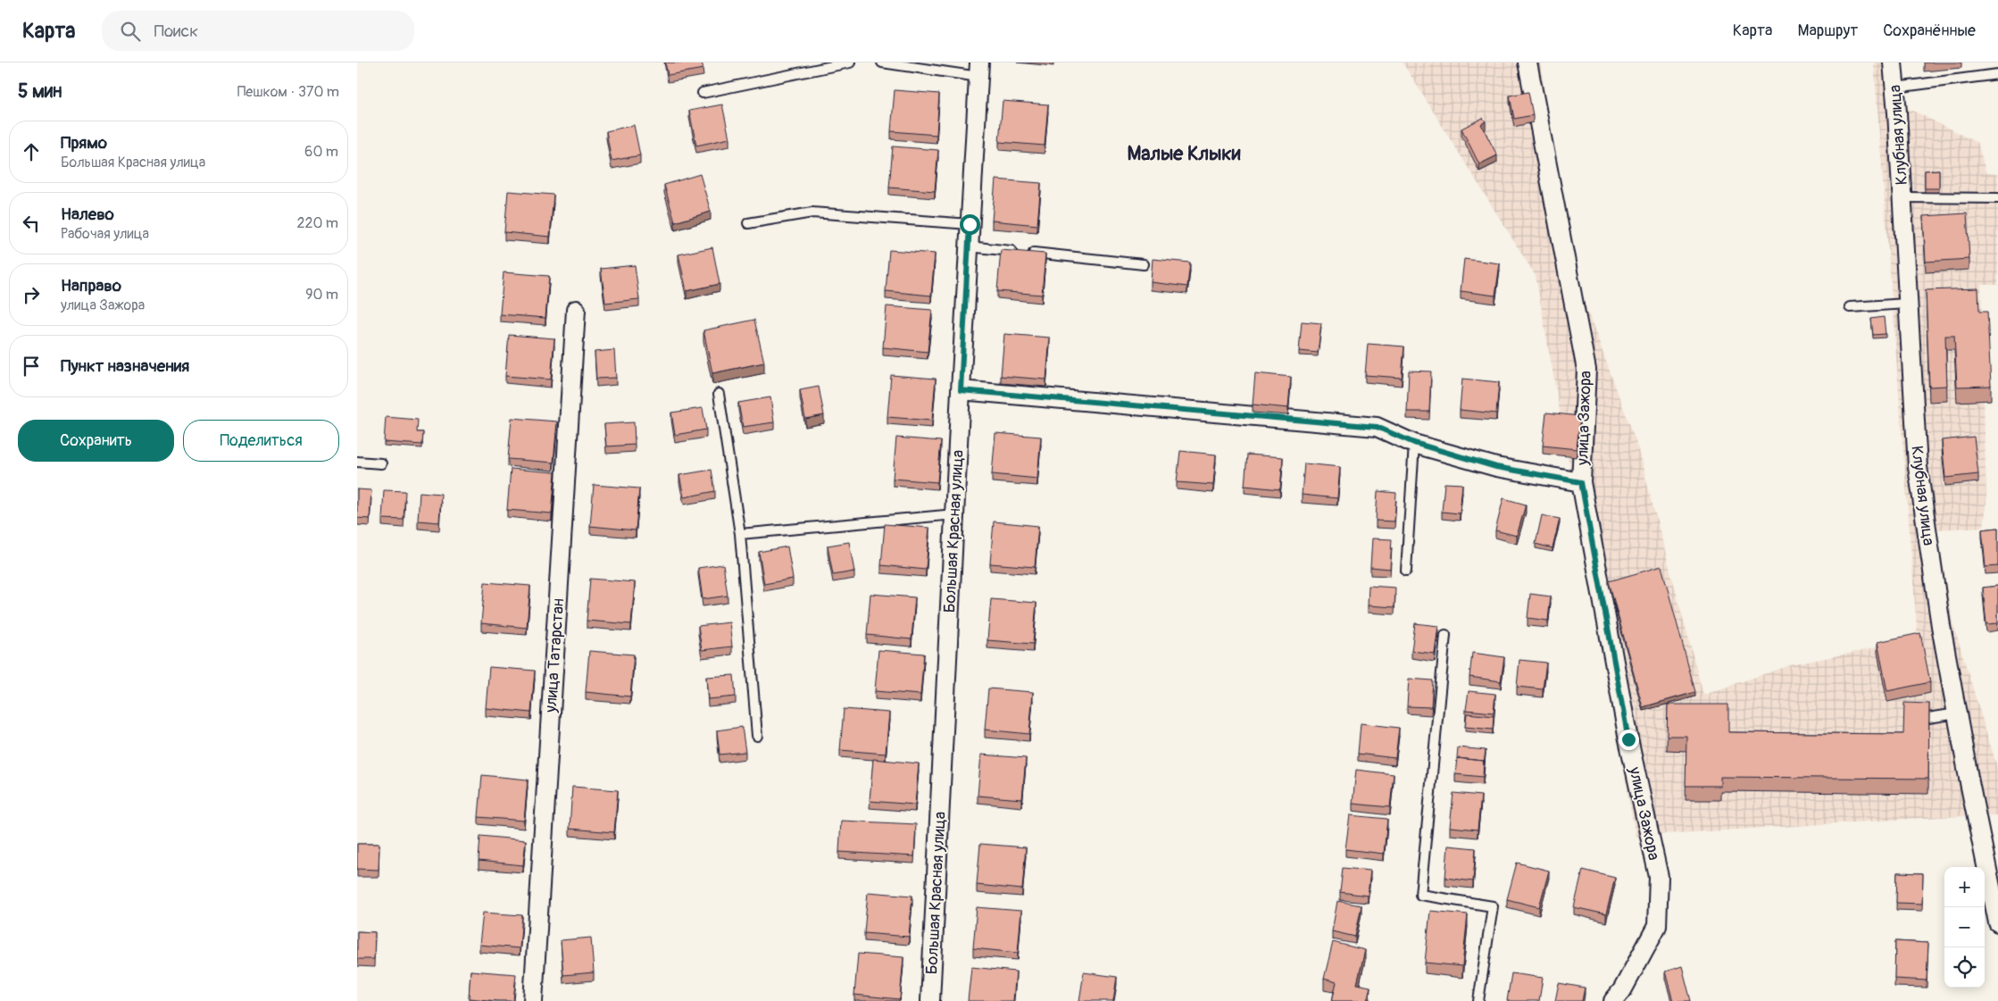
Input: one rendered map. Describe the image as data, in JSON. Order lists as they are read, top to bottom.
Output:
{
  "streets": {
    "street": [
      "Клубная улица",
      "улица Зажора",
      "Большая Красная улица",
      "улица Татарстан"
    ]
  },
  "districts": ["Малые Клыки"],
  "page": {
    "header": "Карта",
    "search": "Поиск",
    "nav": ["Карта", "Маршрут", "Сохранённые"],
    "heading": ["5 мин", "Пешком · 370 m"],
    "list": [
      ["Прямо", "Большая Красная улица", "60 m"],
      ["Налево", "Рабочая улица", "220 m"],
      ["Направо", "улица Зажора", "90 m"],
      "Пункт назначения"
    ],
    "buttons": ["Сохранить", "Поделиться"],
    "map_buttons": ["+", "−"]
  }
}
